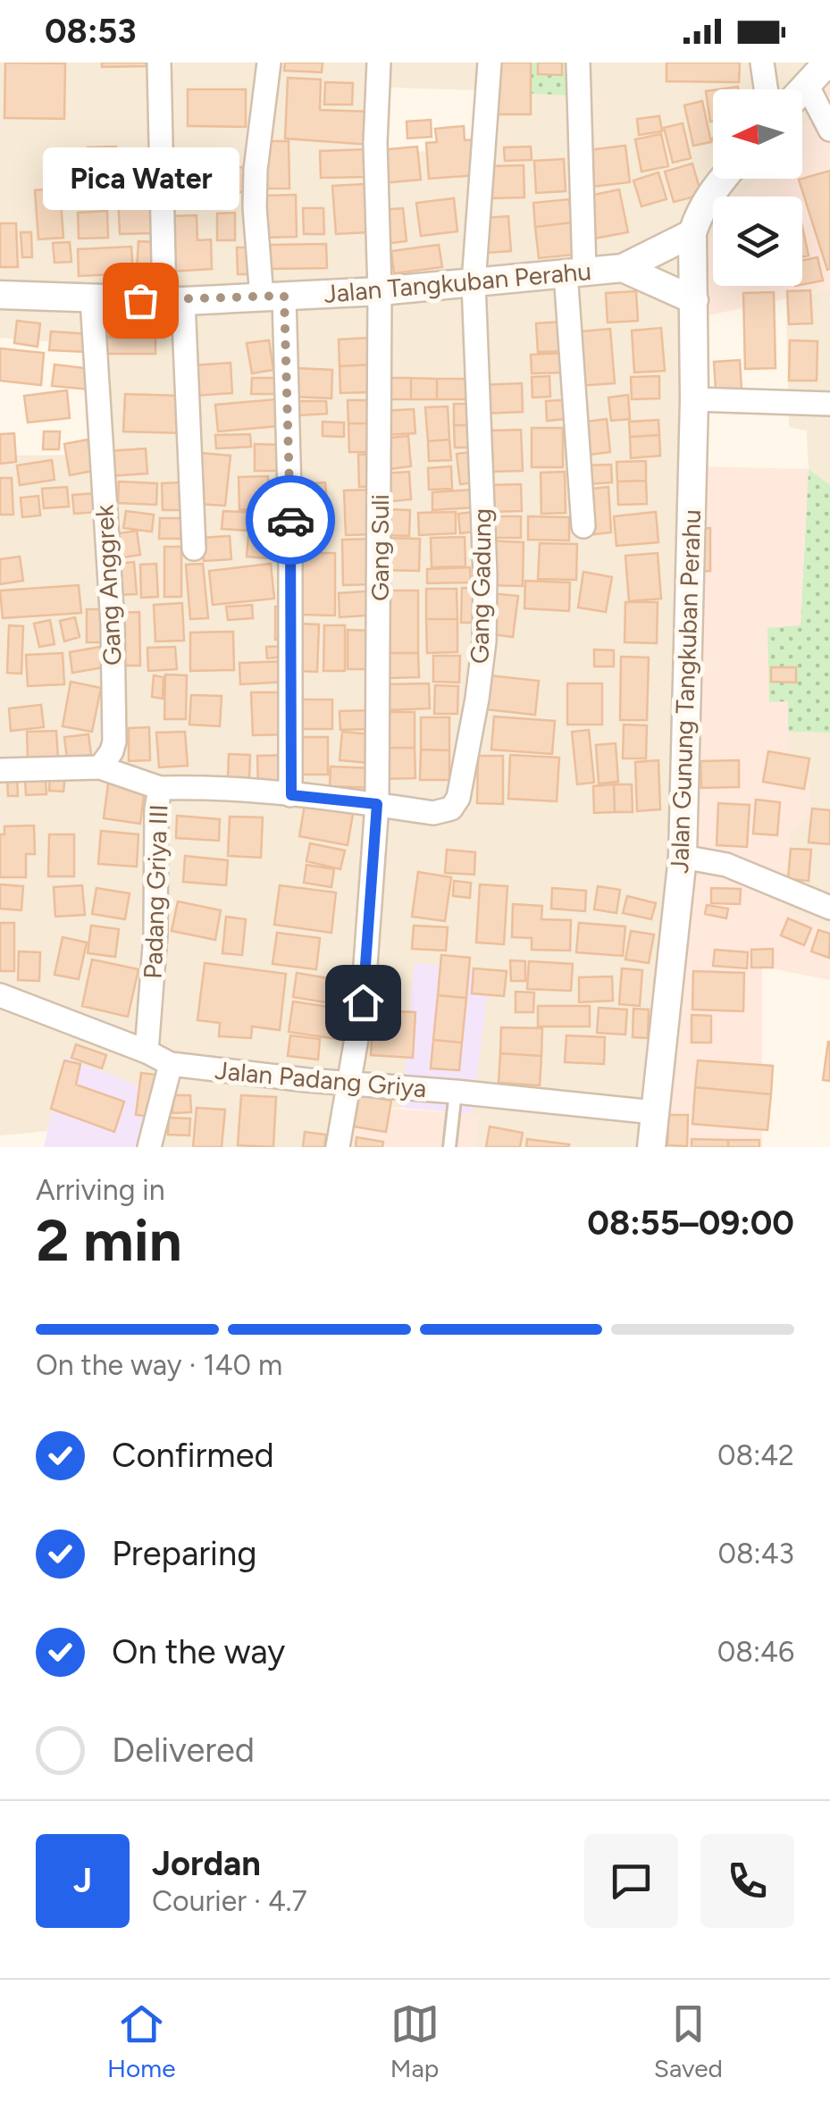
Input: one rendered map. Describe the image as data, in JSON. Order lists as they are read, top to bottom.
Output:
{
  "streets": {
    "street": [
      "Jalan Tangkuban Perahu",
      "Gang Suli",
      "Gang Anggrek",
      "Gang Gadung",
      "Jalan Gunung Tangkuban Perahu",
      "Padang Griya III",
      "Jalan Padang Griya"
    ]
  },
  "crossings": [
    ["Jalan Tangkuban Perahu", "Gang Suli"],
    ["Jalan Tangkuban Perahu", "Gang Anggrek"],
    ["Jalan Tangkuban Perahu", "Gang Gadung"],
    ["Jalan Tangkuban Perahu", "Jalan Gunung Tangkuban Perahu"],
    ["Gang Suli", "Gang Gadung"],
    ["Gang Suli", "Padang Griya III"],
    ["Gang Suli", "Jalan Padang Griya"],
    ["Gang Gadung", "Padang Griya III"],
    ["Jalan Gunung Tangkuban Perahu", "Jalan Padang Griya"],
    ["Padang Griya III", "Jalan Padang Griya"]
  ],
  "places": ["Pica Water"],
  "north": "left",
  "page": {
    "status": "08:53",
    "bubble": "Pica Water",
    "heading": ["2 min", "Arriving in", "08:55–09:00"],
    "panel": ["Jordan", "Courier · 4.7"],
    "bar": "On the way · 140 m",
    "list": [
      ["Confirmed", "08:42"],
      ["Preparing", "08:43"],
      ["On the way", "08:46"],
      "Delivered"
    ],
    "round": "J",
    "tabs": ["Home", "Map", "Saved"]
  }
}
